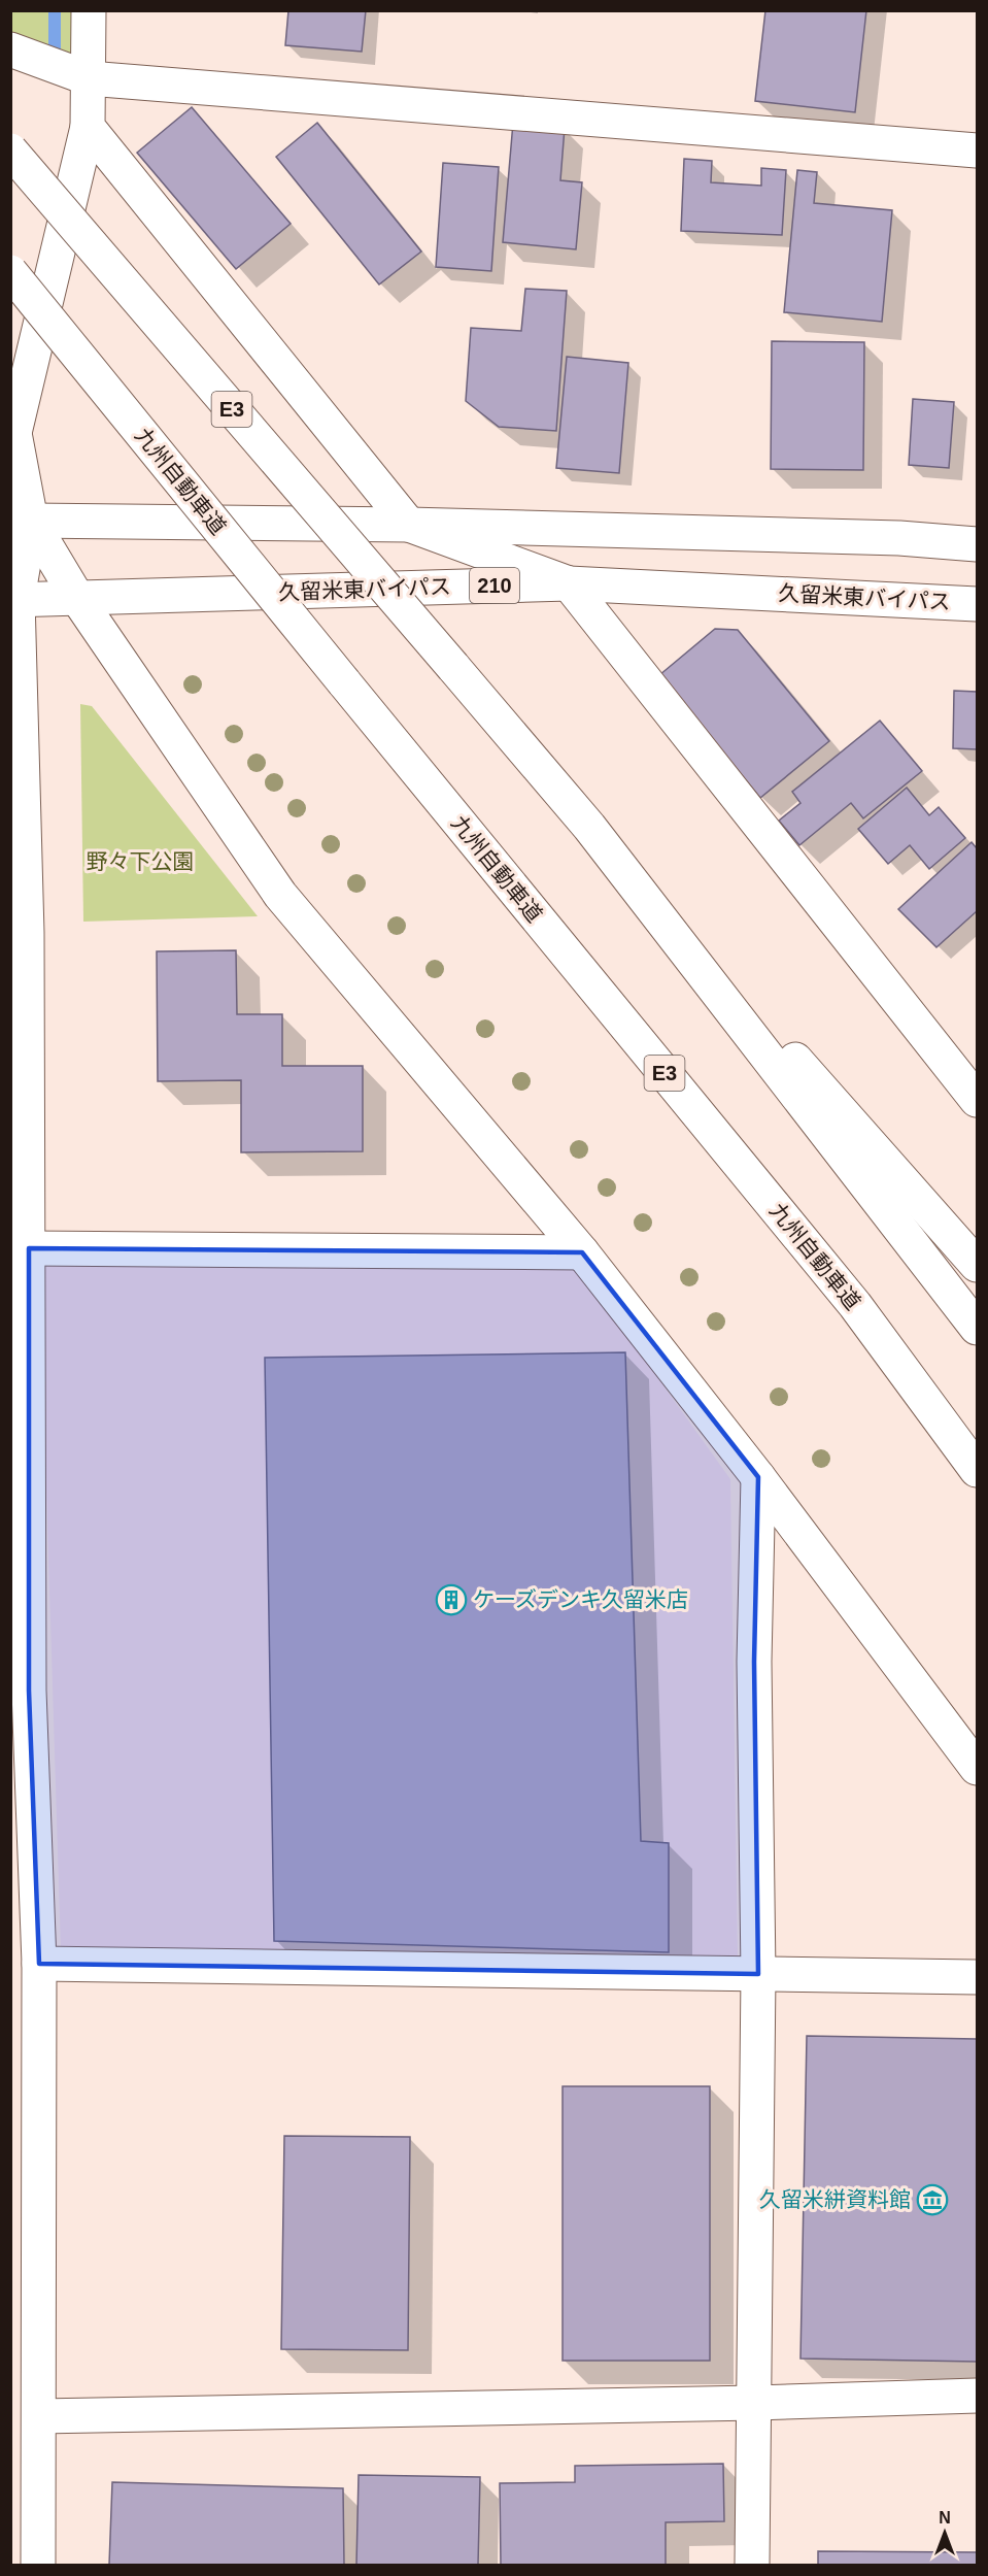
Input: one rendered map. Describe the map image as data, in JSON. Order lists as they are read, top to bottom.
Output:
{
  "streets": {
    "main road": [
      "E3",
      "九州自動車道",
      "210",
      "久留米東バイパス"
    ]
  },
  "parks": ["野々下公園"],
  "places": {
    "building": ["ケーズデンキ久留米店"],
    "museum": ["久留米絣資料館"]
  },
  "north": "top"
}
